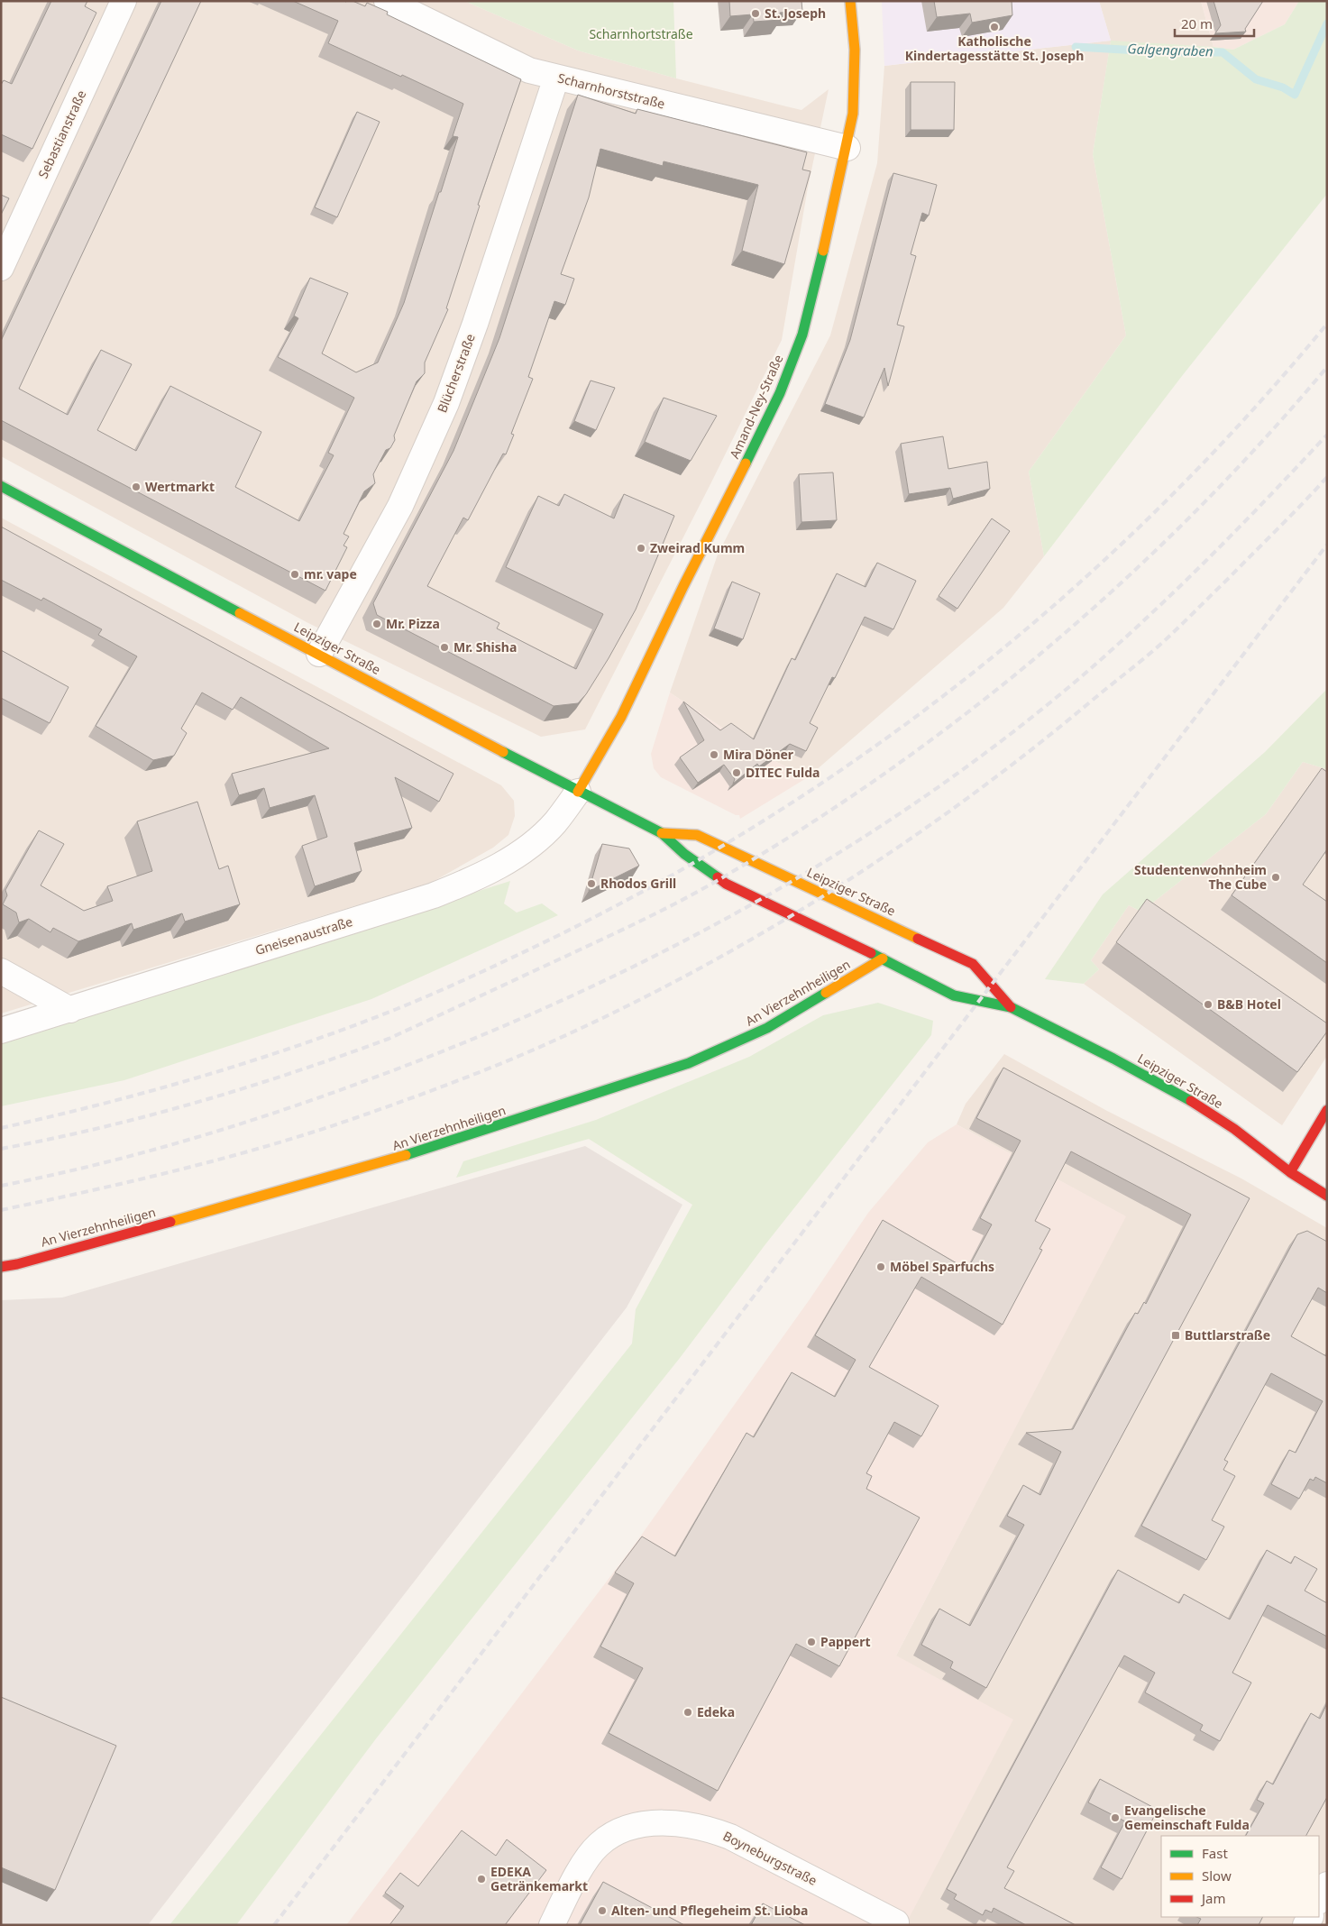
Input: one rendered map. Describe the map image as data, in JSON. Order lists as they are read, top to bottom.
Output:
{
  "streets": {
    "main road": ["Amand-Ney-Straße", "Leipziger Straße", "An Vierzehnheiligen"],
    "street": [
      "Scharnhorststraße",
      "Sebastianstraße",
      "Blücherstraße",
      "Gneisenaustraße",
      "Boyneburgstraße"
    ]
  },
  "crossings": [
    ["Scharnhorststraße", "Blücherstraße"],
    ["Scharnhorststraße", "Amand-Ney-Straße"],
    ["Blücherstraße", "Leipziger Straße"],
    ["Amand-Ney-Straße", "Leipziger Straße"],
    ["Amand-Ney-Straße", "Gneisenaustraße"],
    ["Leipziger Straße", "Gneisenaustraße"],
    ["Leipziger Straße", "An Vierzehnheiligen"]
  ],
  "water": ["Galgengraben"],
  "parks": ["Scharnhortstraße"],
  "places": {
    "other": [
      "St. Joseph",
      "Katholische Kindertagesstätte St. Joseph",
      "Wertmarkt",
      "Zweirad Kumm",
      "mr. vape",
      "Mr. Pizza",
      "Mr. Shisha",
      "Mira Döner",
      "DITEC Fulda",
      "Studentenwohnheim The Cube",
      "Rhodos Grill",
      "B&B Hotel",
      "Möbel Sparfuchs",
      "Pappert",
      "Edeka",
      "Evangelische Gemeinschaft Fulda",
      "EDEKA Getränkemarkt",
      "Alten- und Pflegeheim St. Lioba"
    ],
    "transit": ["Buttlarstraße"]
  },
  "legend": ["Fast", "Slow", "Jam"],
  "scale_bar": "20 m"
}
